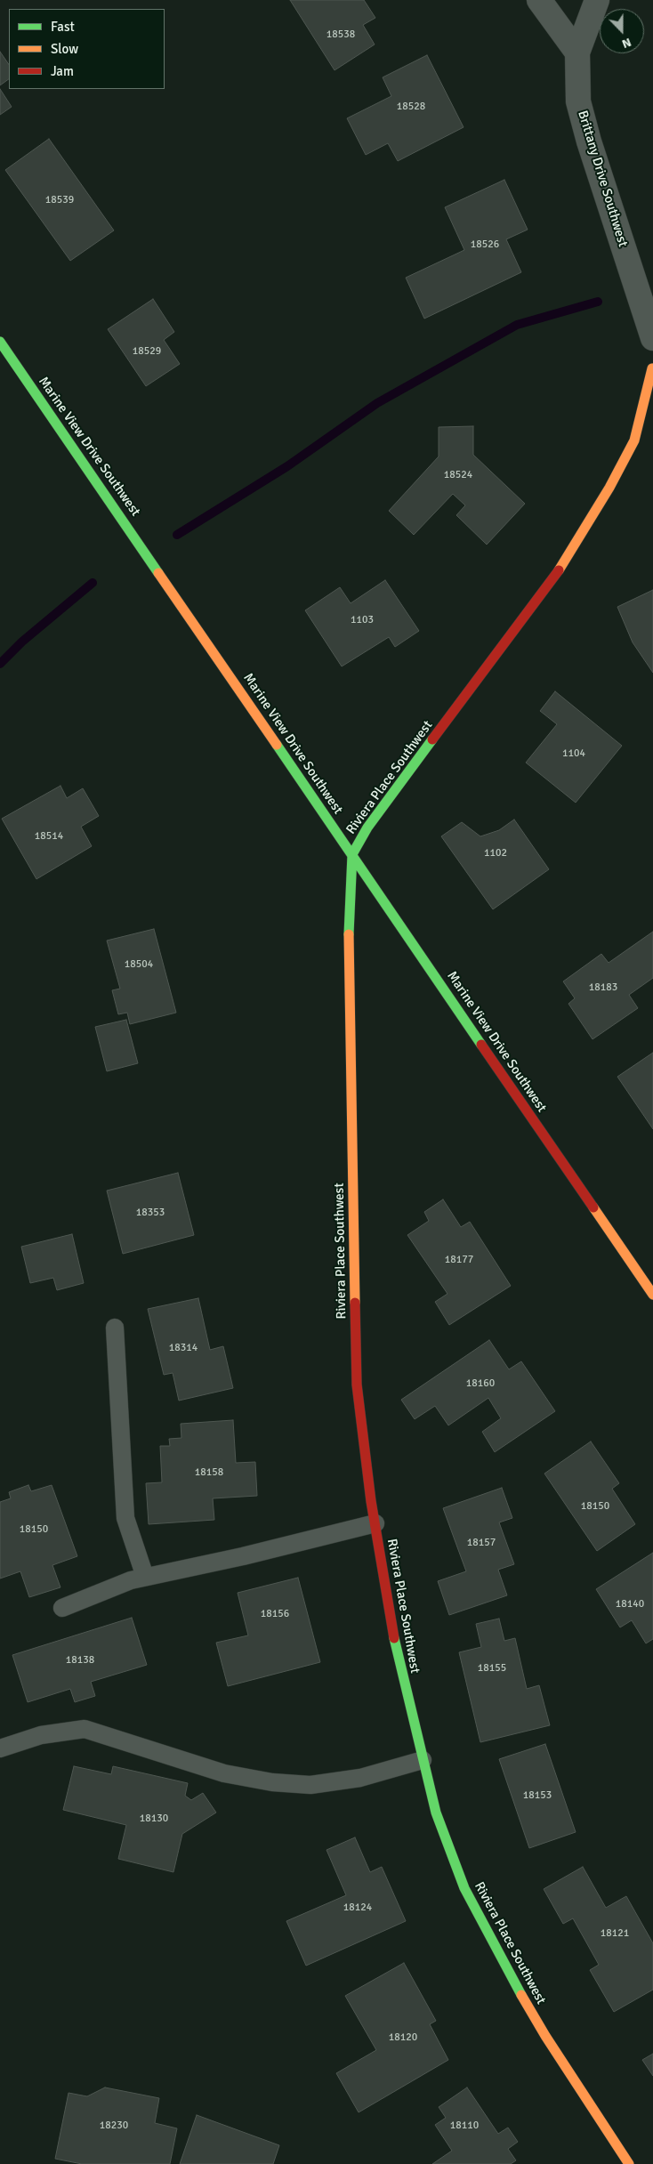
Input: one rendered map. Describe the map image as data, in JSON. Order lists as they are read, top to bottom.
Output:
{
  "streets": {
    "street": ["Brittany Drive Southwest", "Marine View Drive Southwest", "Riviera Place Southwest"]
  },
  "crossings": [
    ["Brittany Drive Southwest", "Riviera Place Southwest"],
    ["Marine View Drive Southwest", "Riviera Place Southwest"]
  ],
  "house_numbers": [
    "18538",
    "18528",
    "18539",
    "18526",
    "18529",
    "18524",
    "1103",
    "1104",
    "18514",
    "1102",
    "18504",
    "18183",
    "18353",
    "18177",
    "18314",
    "18160",
    "18158",
    "18150",
    "18150",
    "18157",
    "18140",
    "18156",
    "18138",
    "18155",
    "18153",
    "18130",
    "18124",
    "18121",
    "18120",
    "18230",
    "18110"
  ],
  "legend": ["Fast", "Slow", "Jam"],
  "north": "bottom"
}
